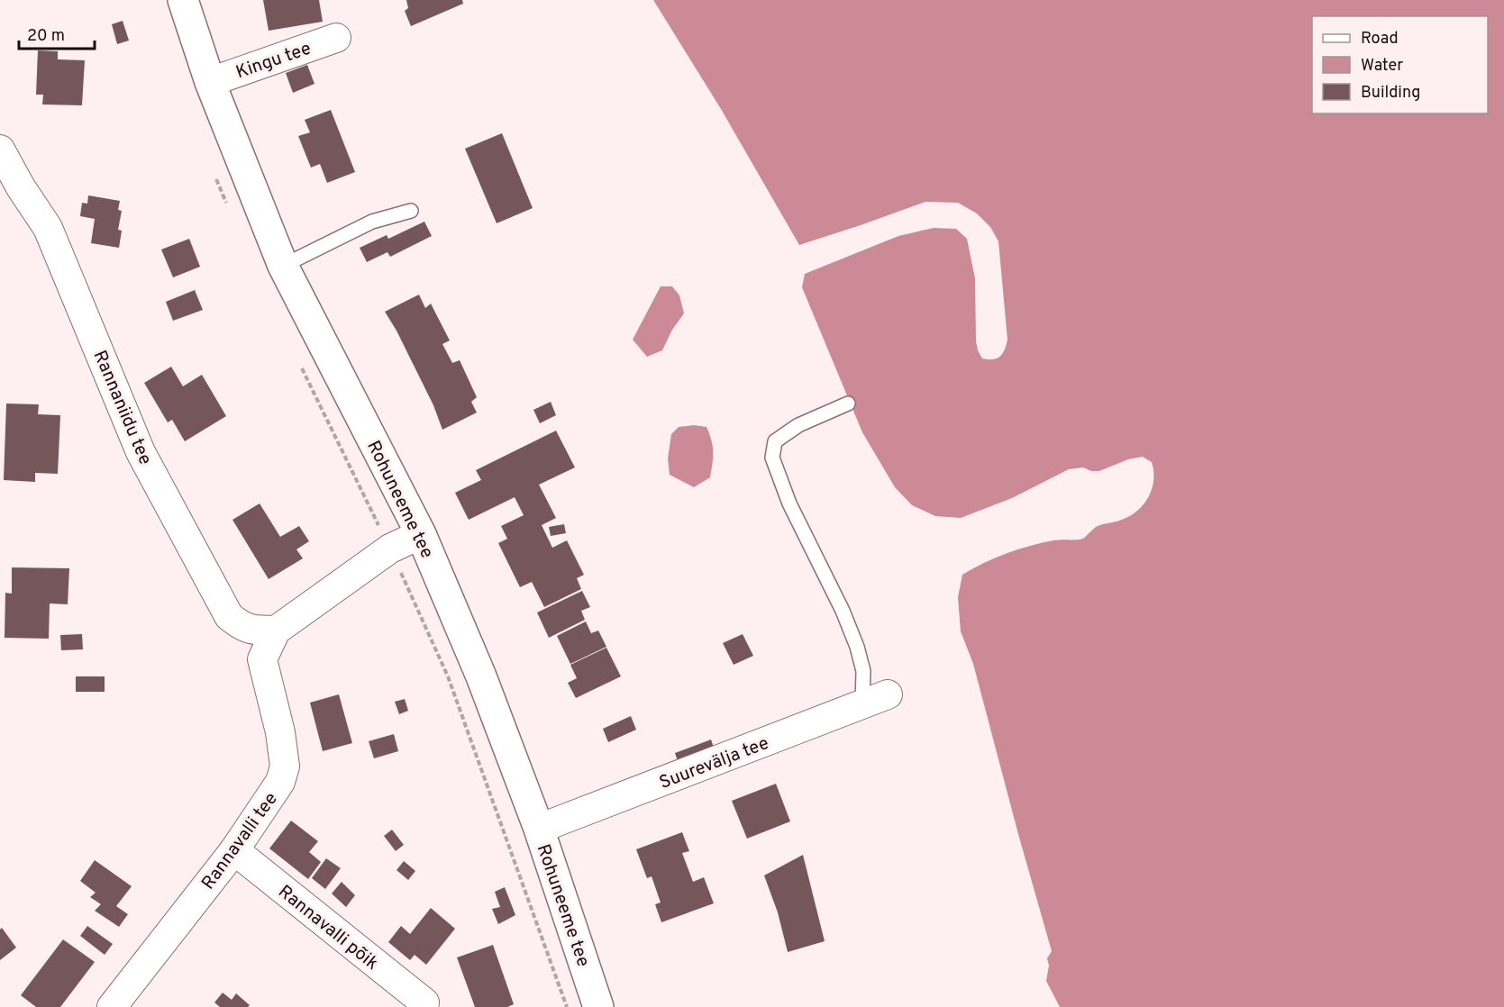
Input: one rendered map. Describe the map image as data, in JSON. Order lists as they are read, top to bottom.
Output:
{
  "streets": {
    "street": [
      "Kingu tee",
      "Rannaniidu tee",
      "Rohuneeme tee",
      "Suurevälja tee",
      "Rannavalli tee",
      "Rannavalli põik"
    ]
  },
  "crossings": [
    ["Kingu tee", "Rohuneeme tee"],
    ["Rannaniidu tee", "Rannavalli tee"],
    ["Rohuneeme tee", "Suurevälja tee"],
    ["Rohuneeme tee", "Rannavalli tee"],
    ["Rannavalli tee", "Rannavalli põik"]
  ],
  "legend": ["Road", "Water", "Building"],
  "scale_bar": "20 m"
}
